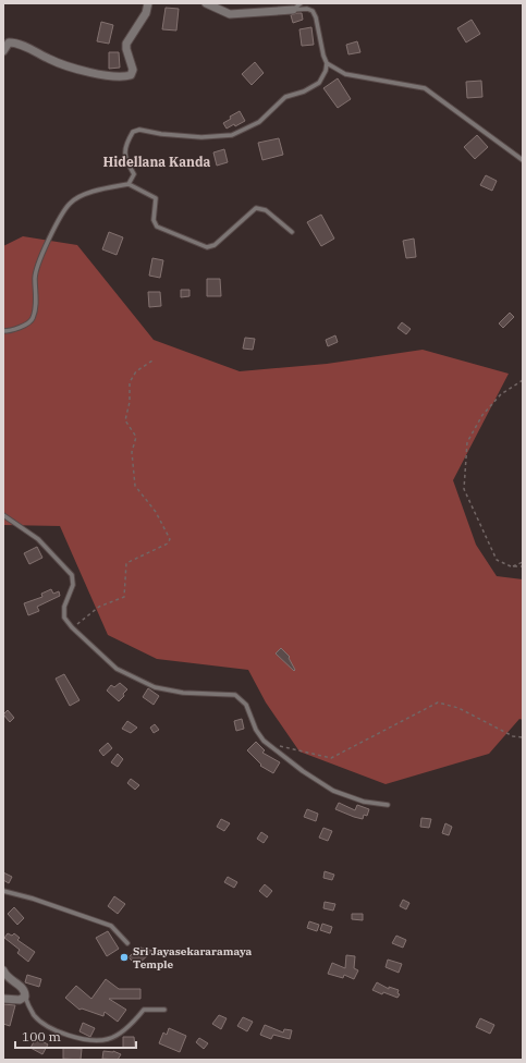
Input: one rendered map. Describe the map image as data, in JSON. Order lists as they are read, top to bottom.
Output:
{
  "districts": ["Hidellana Kanda"],
  "places": ["Sri Jayasekararamaya Temple"],
  "scale_bar": "100 m"
}
